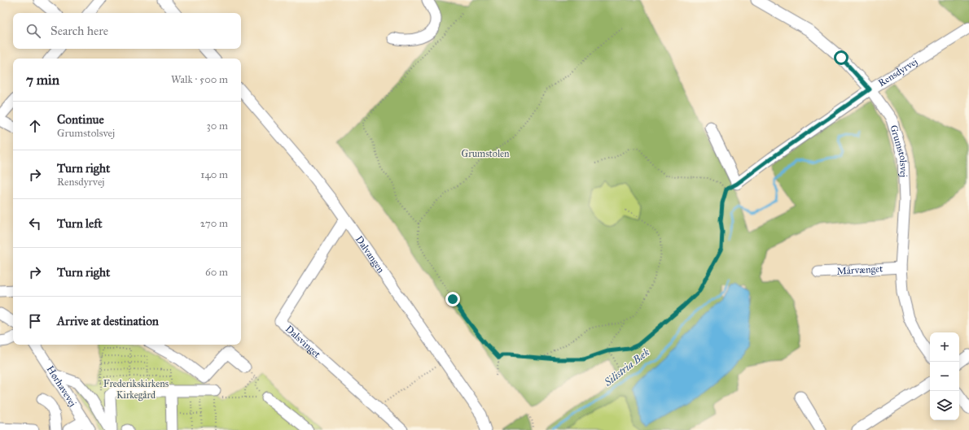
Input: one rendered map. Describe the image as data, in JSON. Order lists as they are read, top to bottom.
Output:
{
  "streets": {
    "street": [
      "Rensdyrvej",
      "Grumstolsvej",
      "Dalvangen",
      "Mårvænget",
      "Dalsvinget",
      "Hørhavevej"
    ]
  },
  "crossings": [
    ["Rensdyrvej", "Grumstolsvej"],
    ["Grumstolsvej", "Mårvænget"],
    ["Dalvangen", "Dalsvinget"]
  ],
  "water": ["Silistria Bæk"],
  "parks": ["Grumstolen", "Frederikskirkens Kirkegård"],
  "page": {
    "search": "Search here",
    "heading": ["7 min", "Walk · 500 m"],
    "list": [
      ["Continue", "Grumstolsvej", "30 m"],
      ["Turn right", "Rensdyrvej", "140 m"],
      ["Turn left", "270 m"],
      ["Turn right", "60 m"],
      "Arrive at destination"
    ],
    "map_buttons": ["+", "−"]
  }
}
